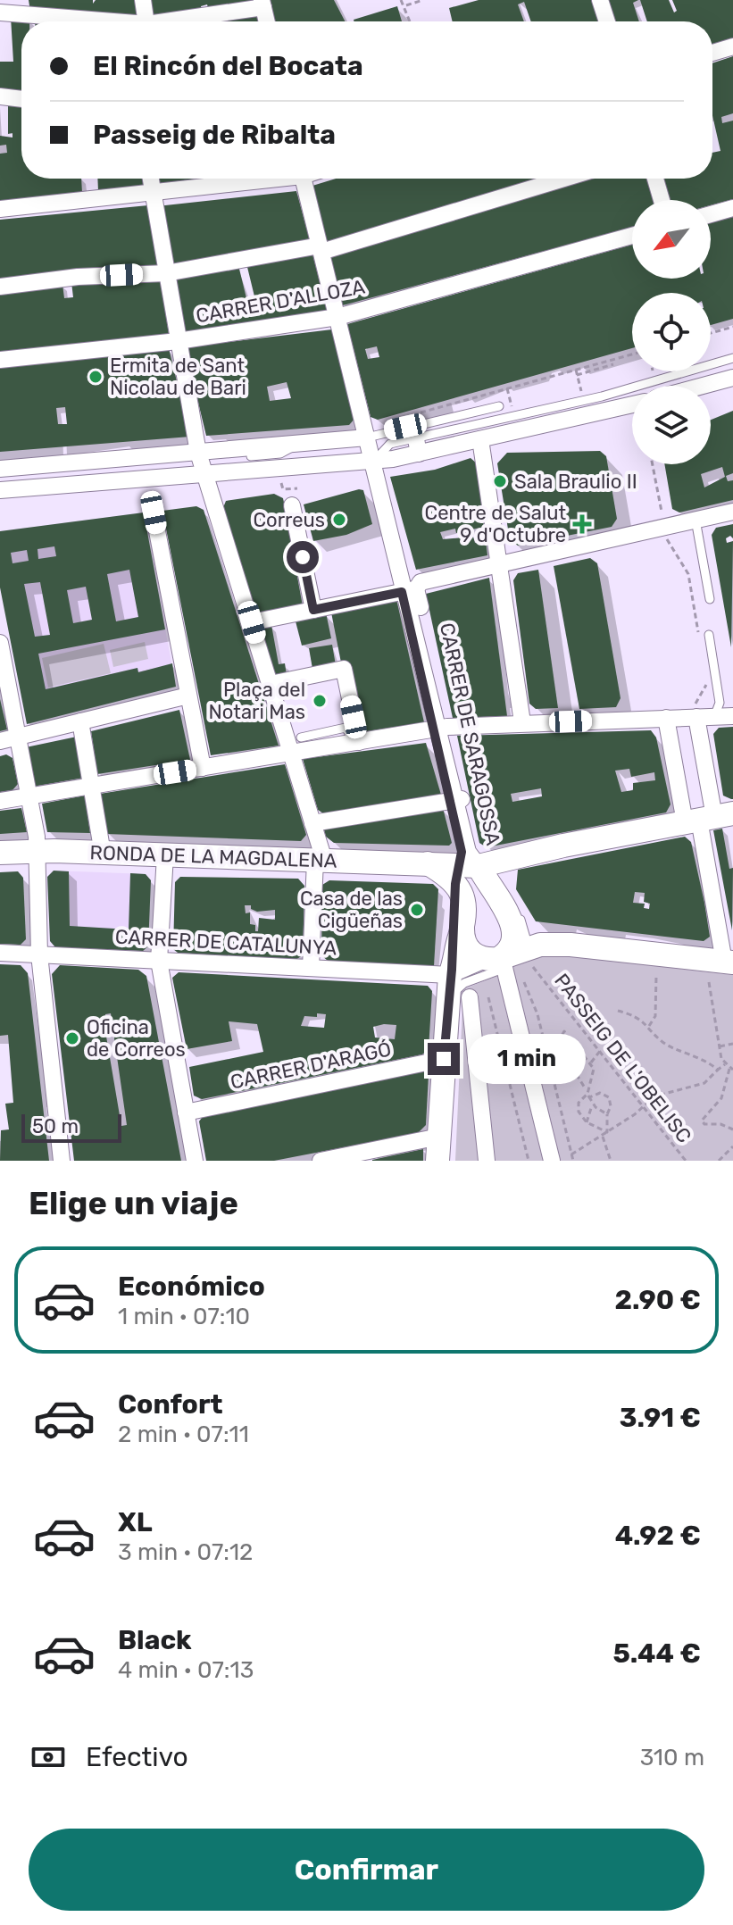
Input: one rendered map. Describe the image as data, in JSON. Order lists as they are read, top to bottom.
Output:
{
  "streets": {
    "street": [
      "CARRER D'ALLOZA",
      "CARRER DE SARAGOSSA",
      "RONDA DE LA MAGDALENA",
      "CARRER DE CATALUNYA",
      "CARRER D'ARAGÓ"
    ],
    "path": ["PASSEIG DE L'OBELISC"]
  },
  "crossings": [
    ["CARRER D'ALLOZA", "CARRER DE SARAGOSSA"],
    ["CARRER DE SARAGOSSA", "RONDA DE LA MAGDALENA"]
  ],
  "places": {
    "other": [
      "Ermita de Sant Nicolau de Bari",
      "Sala Braulio II",
      "Correus",
      "Plaça del Notari Mas",
      "Casa de las Cigüeñas",
      "Oficina de Correos"
    ],
    "health": ["Centre de Salut 9 d'Octubre"]
  },
  "scale_bar": "50 m",
  "north": "bottom left",
  "page": {
    "banner": ["El Rincón del Bocata", "Passeig de Ribalta"],
    "bubble": "1 min",
    "scale": "50 m",
    "heading": "Elige un viaje",
    "list": [
      {
        "name": "Económico",
        "note": "1 min · 07:10",
        "value": "2.90 €"
      },
      {
        "name": "Confort",
        "note": "2 min · 07:11",
        "value": "3.91 €"
      },
      {
        "name": "XL",
        "note": "3 min · 07:12",
        "value": "4.92 €"
      },
      {
        "name": "Black",
        "note": "4 min · 07:13",
        "value": "5.44 €"
      }
    ],
    "pay": ["Efectivo", "310 m"],
    "buttons": "Confirmar"
  }
}
